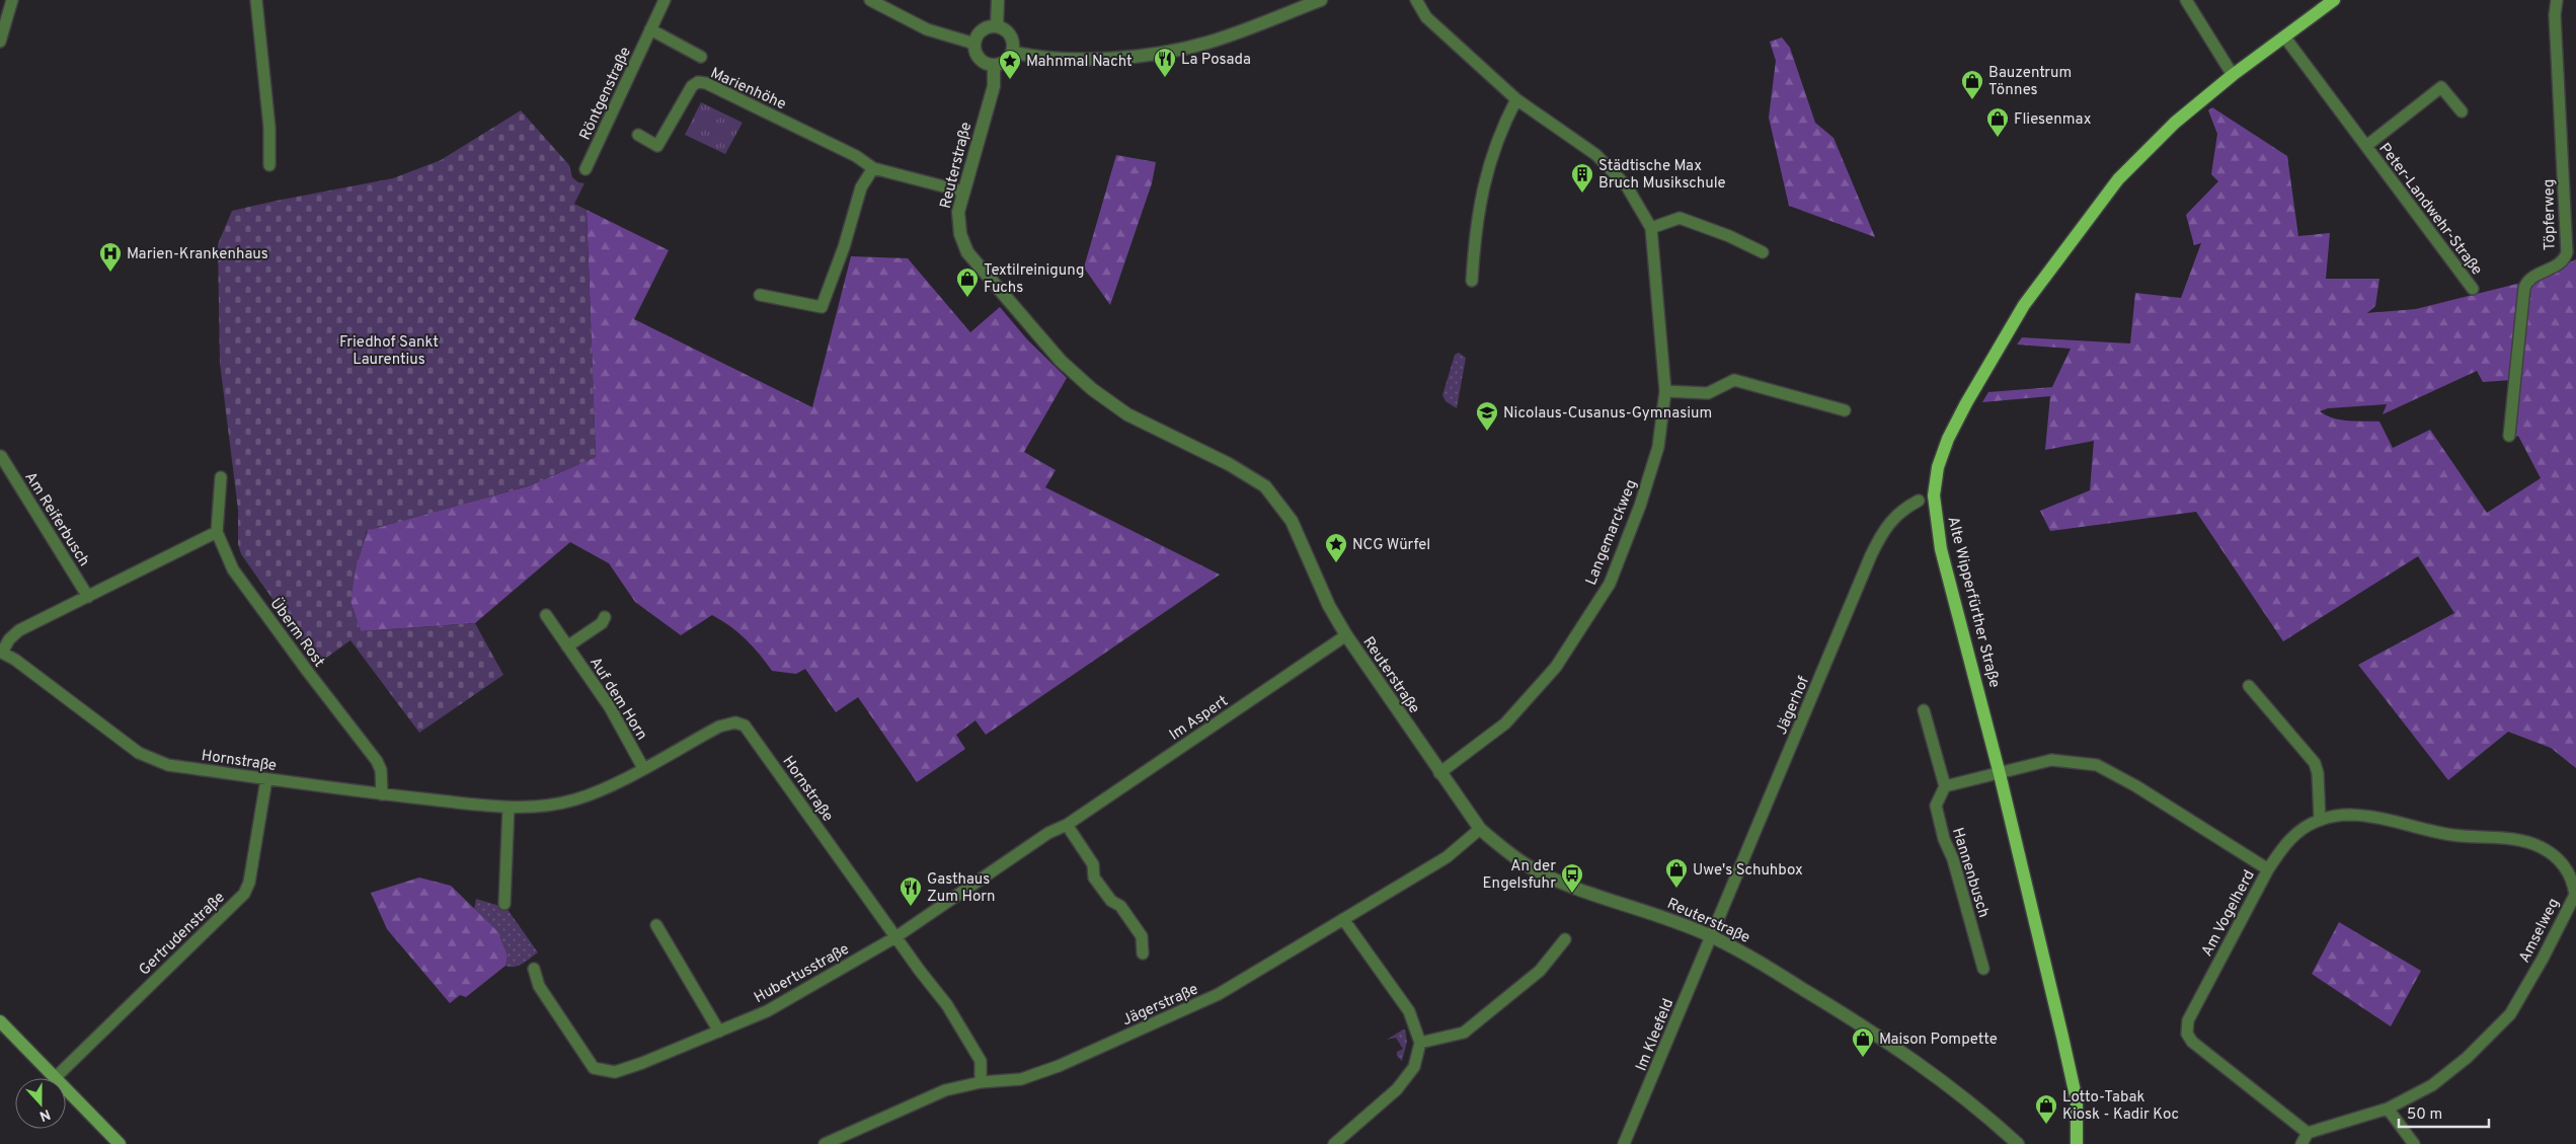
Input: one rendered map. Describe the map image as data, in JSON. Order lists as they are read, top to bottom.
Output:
{
  "streets": {
    "main road": ["Alte Wipperfürther Straße"],
    "street": [
      "Marienhöhe",
      "Röntgenstraße",
      "Reuterstraße",
      "Peter-Landwehr-Straße",
      "Töpferweg",
      "Am Reiferbusch",
      "Langemarckweg",
      "Überm Rost",
      "Auf dem Horn",
      "Jägerhof",
      "Im Aspert",
      "Hornstraße",
      "Hannenbusch",
      "Am Vogelherd",
      "Amselweg",
      "Gertrudenstraße",
      "Hubertusstraße",
      "Jägerstraße",
      "Im Kleefeld"
    ]
  },
  "crossings": [
    ["Marienhöhe", "Reuterstraße"],
    ["Reuterstraße", "Langemarckweg"],
    ["Reuterstraße", "Jägerhof"],
    ["Reuterstraße", "Im Aspert"],
    ["Reuterstraße", "Jägerstraße"],
    ["Reuterstraße", "Im Kleefeld"],
    ["Peter-Landwehr-Straße", "Alte Wipperfürther Straße"],
    ["Alte Wipperfürther Straße", "Am Vogelherd"],
    ["Überm Rost", "Hornstraße"],
    ["Auf dem Horn", "Hornstraße"],
    ["Jägerhof", "Im Kleefeld"],
    ["Im Aspert", "Hornstraße"],
    ["Im Aspert", "Hubertusstraße"],
    ["Hornstraße", "Gertrudenstraße"],
    ["Hornstraße", "Hubertusstraße"],
    ["Hornstraße", "Jägerstraße"],
    ["Am Vogelherd", "Amselweg"]
  ],
  "parks": ["Friedhof Sankt Laurentius"],
  "places": {
    "restaurant": ["La Posada", "Gasthaus Zum Horn"],
    "place": ["Mahnmal Nacht", "NCG Würfel"],
    "shop": [
      "Bauzentrum Tönnes",
      "Fliesenmax",
      "Textilreinigung Fuchs",
      "Uwe's Schuhbox",
      "Maison Pompette",
      "Lotto-Tabak Kiosk - Kadir Koc"
    ],
    "building": ["Städtische Max Bruch Musikschule"],
    "hospital": ["Marien-Krankenhaus"],
    "school or university": ["Nicolaus-Cusanus-Gymnasium"],
    "bus stop": ["An der Engelsfuhr"]
  },
  "scale_bar": "50 m",
  "north": "bottom"
}
